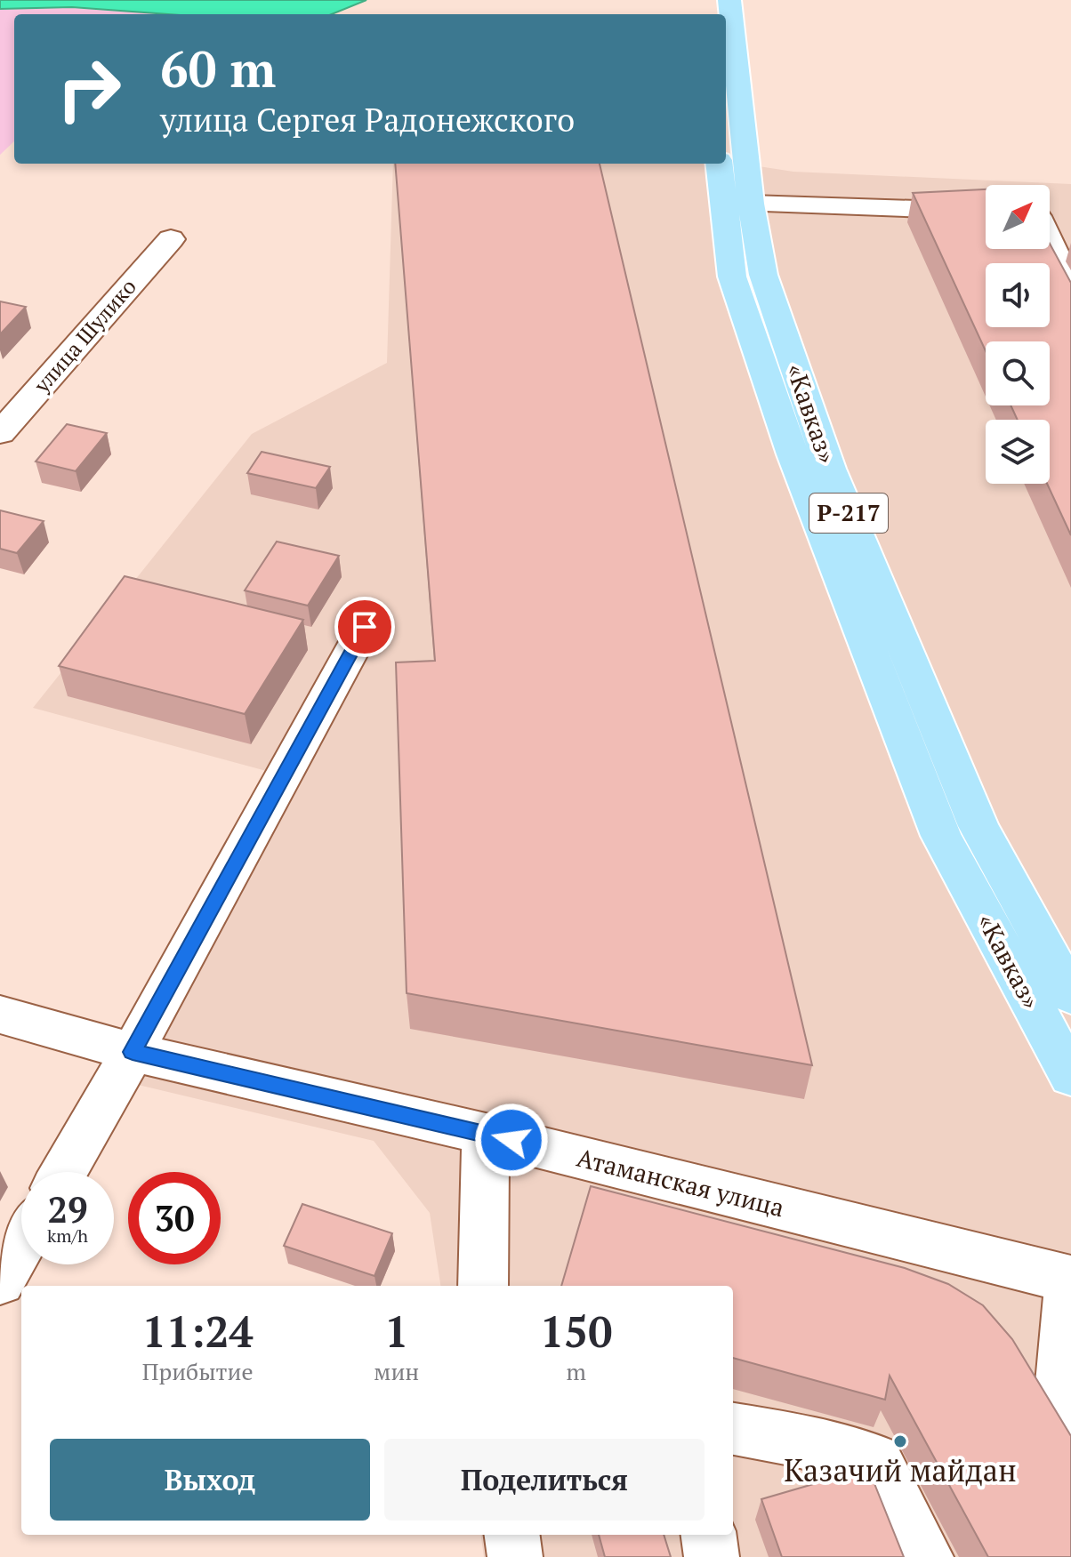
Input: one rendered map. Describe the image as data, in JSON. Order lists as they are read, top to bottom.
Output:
{
  "streets": {
    "main road": ["«Кавказ»", "Р-217"],
    "street": ["улица Шулико", "Атаманская улица"]
  },
  "places": ["Казачий майдан"],
  "north": "top right",
  "page": {
    "turn": ["60 m", "улица Сергея Радонежского"],
    "speed": "29 km/h",
    "limit": "30",
    "eta": [
      "11:24",
      "Прибытие",
      "1",
      "мин",
      "150",
      "m"
    ],
    "buttons": ["Выход", "Поделиться"]
  }
}
